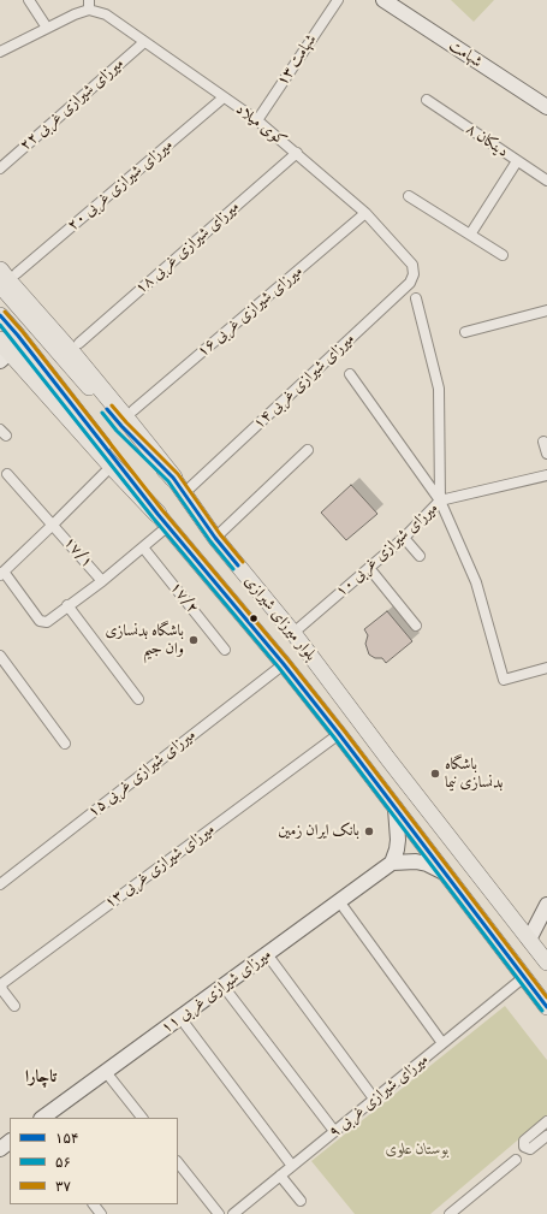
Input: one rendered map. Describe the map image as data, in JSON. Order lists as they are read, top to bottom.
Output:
{
  "streets": {
    "main road": ["بلوار میرزای شیرازی"],
    "street": [
      "شهامت",
      "۱۳ شهامت",
      "۲۲ میرزای شیرازی غربی",
      "کوی میلاد",
      "۸ دینکان",
      "۲۰ میرزای شیرازی غربی",
      "۱۸ میرزای شیرازی غربی",
      "۱۶ میرزای شیرازی غربی",
      "۱۴ میرزای شیرازی غربی",
      "۱۰ میرزای شیرازی غربی",
      "۱۷/۱",
      "۱۷/۲",
      "۱۵ میرزای شیرازی غربی",
      "۱۳ میرزای شیرازی غربی",
      "میرزای شیرازی غربی ۱۱",
      "میرزای شیرازی غربی ۹"
    ]
  },
  "crossings": [
    ["۱۳ شهامت", "کوی میلاد"],
    ["۲۲ میرزای شیرازی غربی", "کوی میلاد"],
    ["کوی میلاد", "۲۰ میرزای شیرازی غربی"],
    ["کوی میلاد", "۱۸ میرزای شیرازی غربی"],
    ["کوی میلاد", "۱۶ میرزای شیرازی غربی"],
    ["کوی میلاد", "۱۴ میرزای شیرازی غربی"],
    ["۱۴ میرزای شیرازی غربی", "بلوار میرزای شیرازی"],
    ["۱۰ میرزای شیرازی غربی", "بلوار میرزای شیرازی"],
    ["بلوار میرزای شیرازی", "۱۵ میرزای شیرازی غربی"],
    ["بلوار میرزای شیرازی", "۱۳ میرزای شیرازی غربی"],
    ["بلوار میرزای شیرازی", "میرزای شیرازی غربی ۹"]
  ],
  "districts": ["تاچارا"],
  "parks": ["بوستان علوی"],
  "places": ["باشگاه بدنسازی وان جیم", "باشگاه بدنسازی نیما", "بانک ایران زمین"],
  "lines": ["transit line ۳۷", "transit line ۱۵۴", "transit line ۵۶"],
  "legend": ["۱۵۴", "۵۶", "۳۷"]
}
